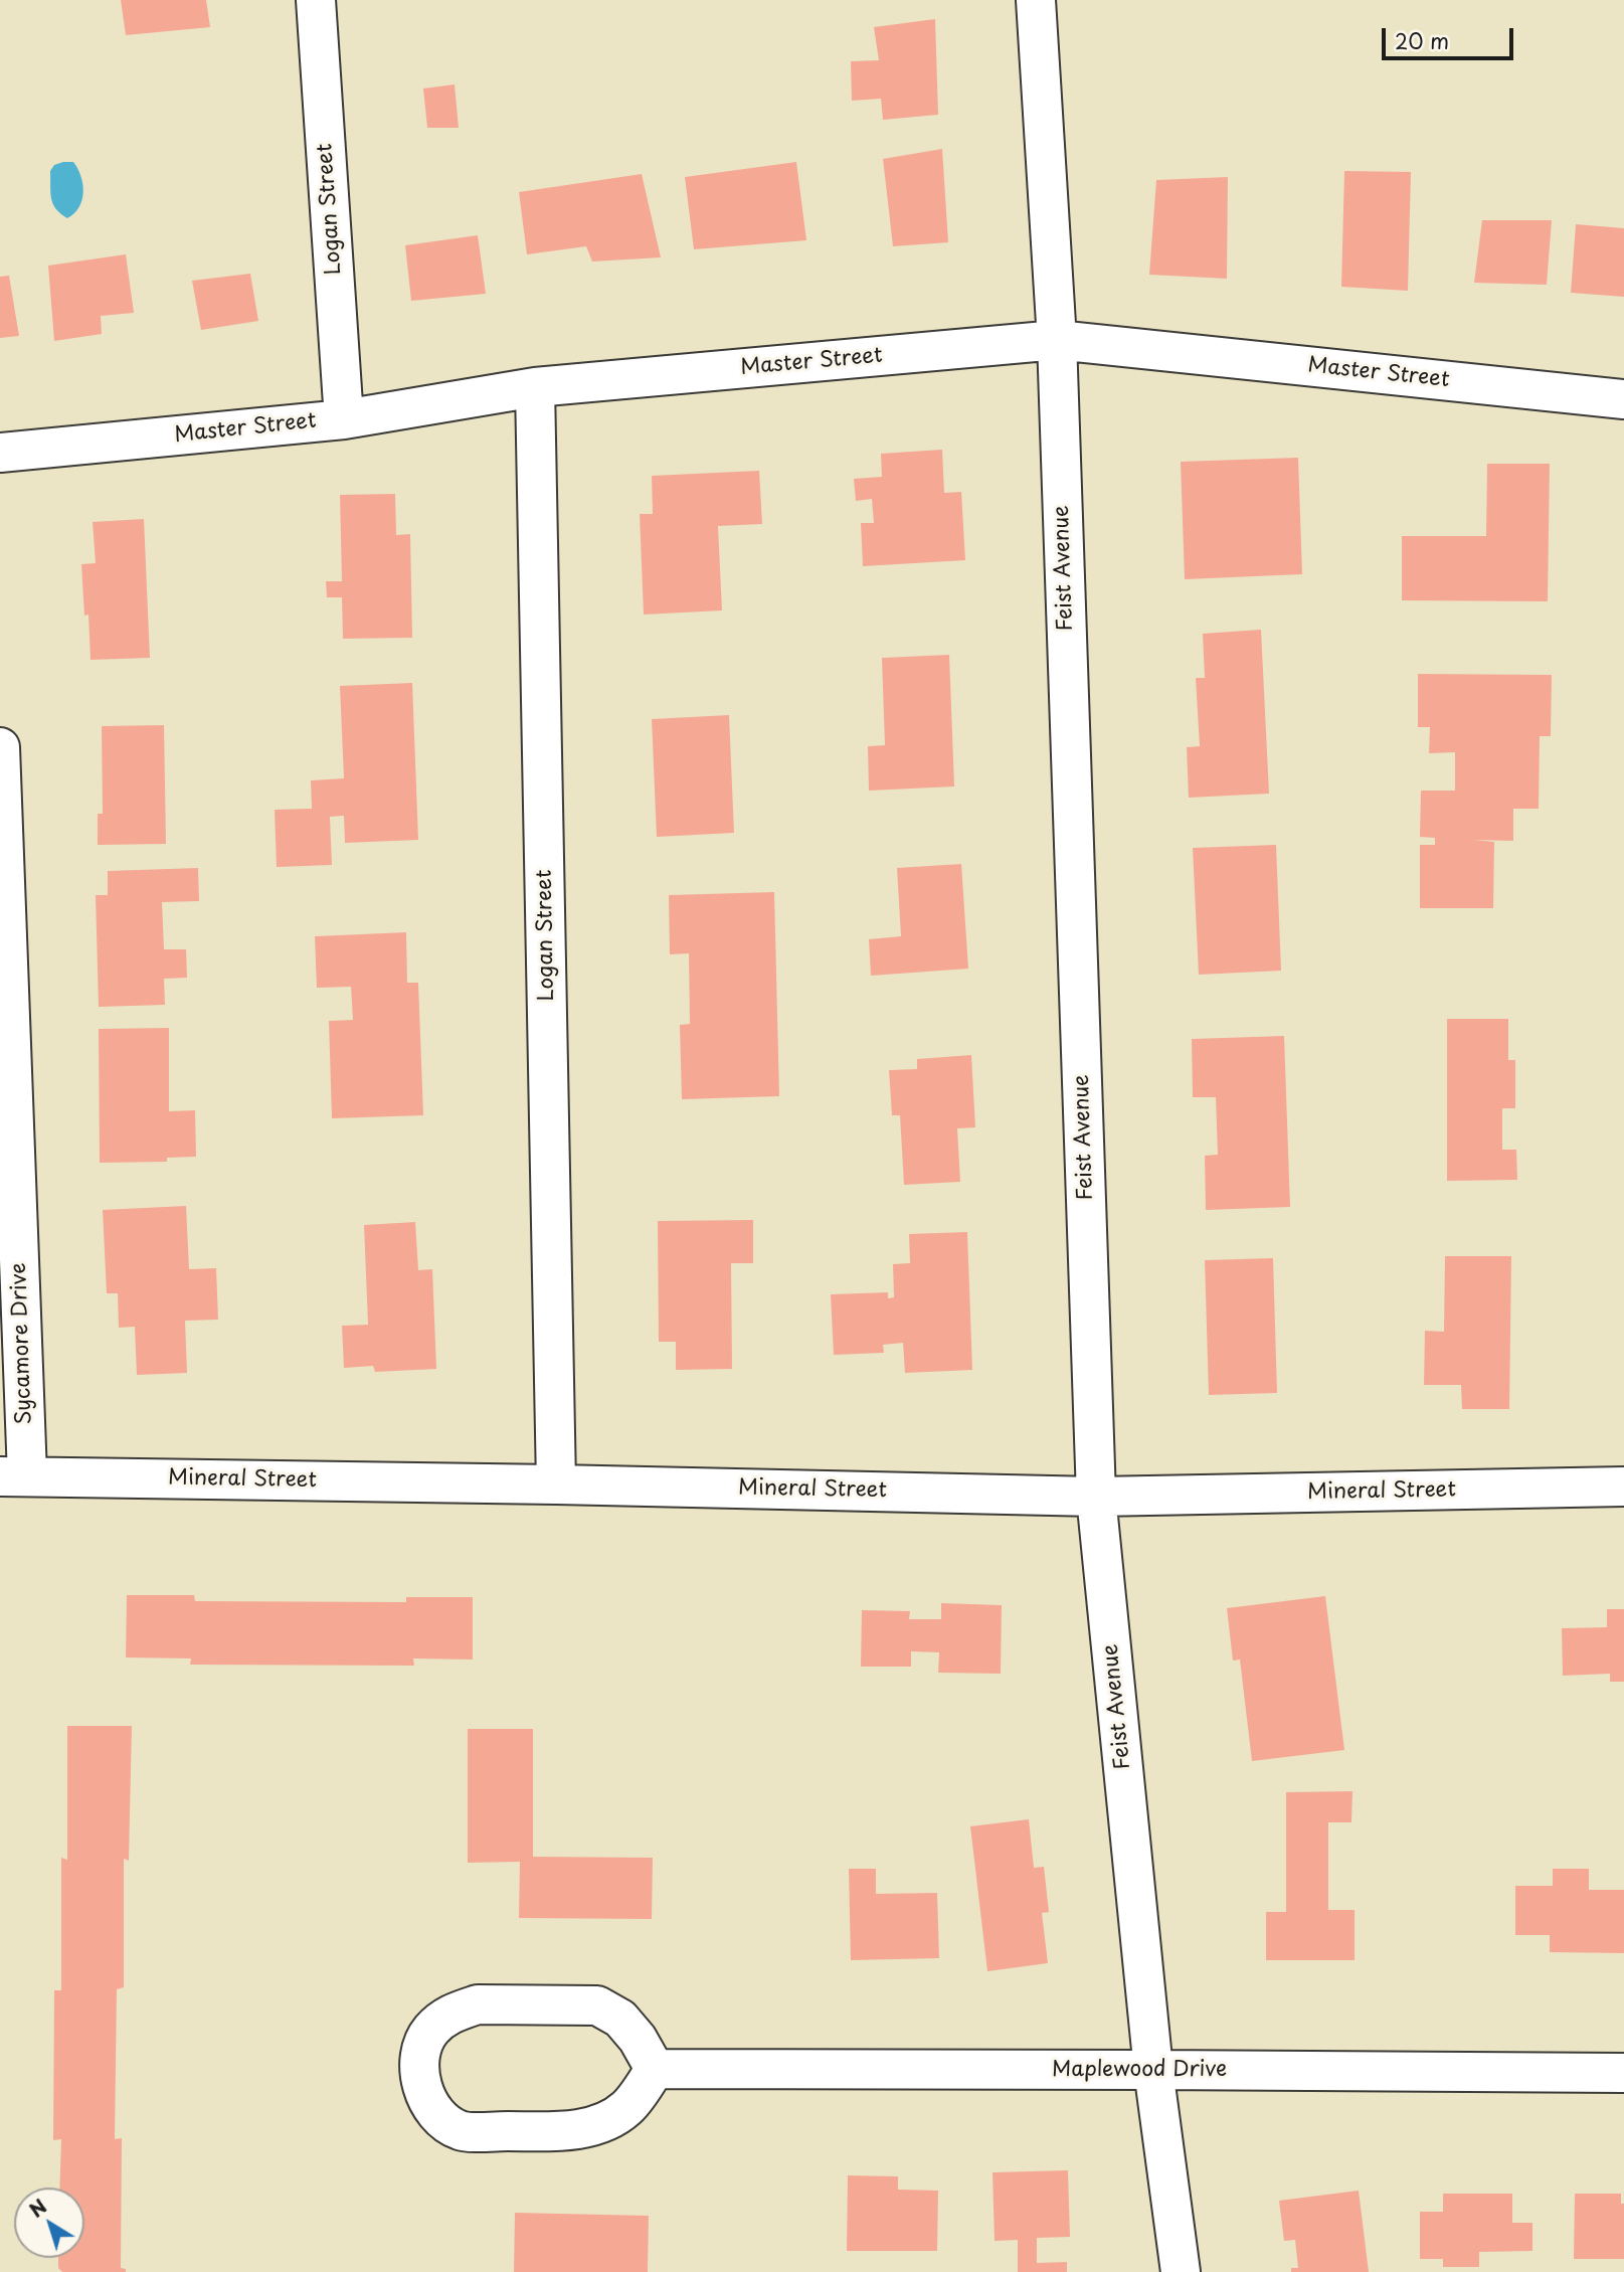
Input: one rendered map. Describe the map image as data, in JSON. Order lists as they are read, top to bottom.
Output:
{
  "streets": {
    "street": [
      "Logan Street",
      "Master Street",
      "Feist Avenue",
      "Sycamore Drive",
      "Mineral Street",
      "Maplewood Drive"
    ]
  },
  "crossings": [
    ["Logan Street", "Master Street"],
    ["Logan Street", "Mineral Street"],
    ["Master Street", "Feist Avenue"],
    ["Feist Avenue", "Mineral Street"],
    ["Feist Avenue", "Maplewood Drive"],
    ["Sycamore Drive", "Mineral Street"]
  ],
  "scale_bar": "20 m",
  "north": "top left"
}
